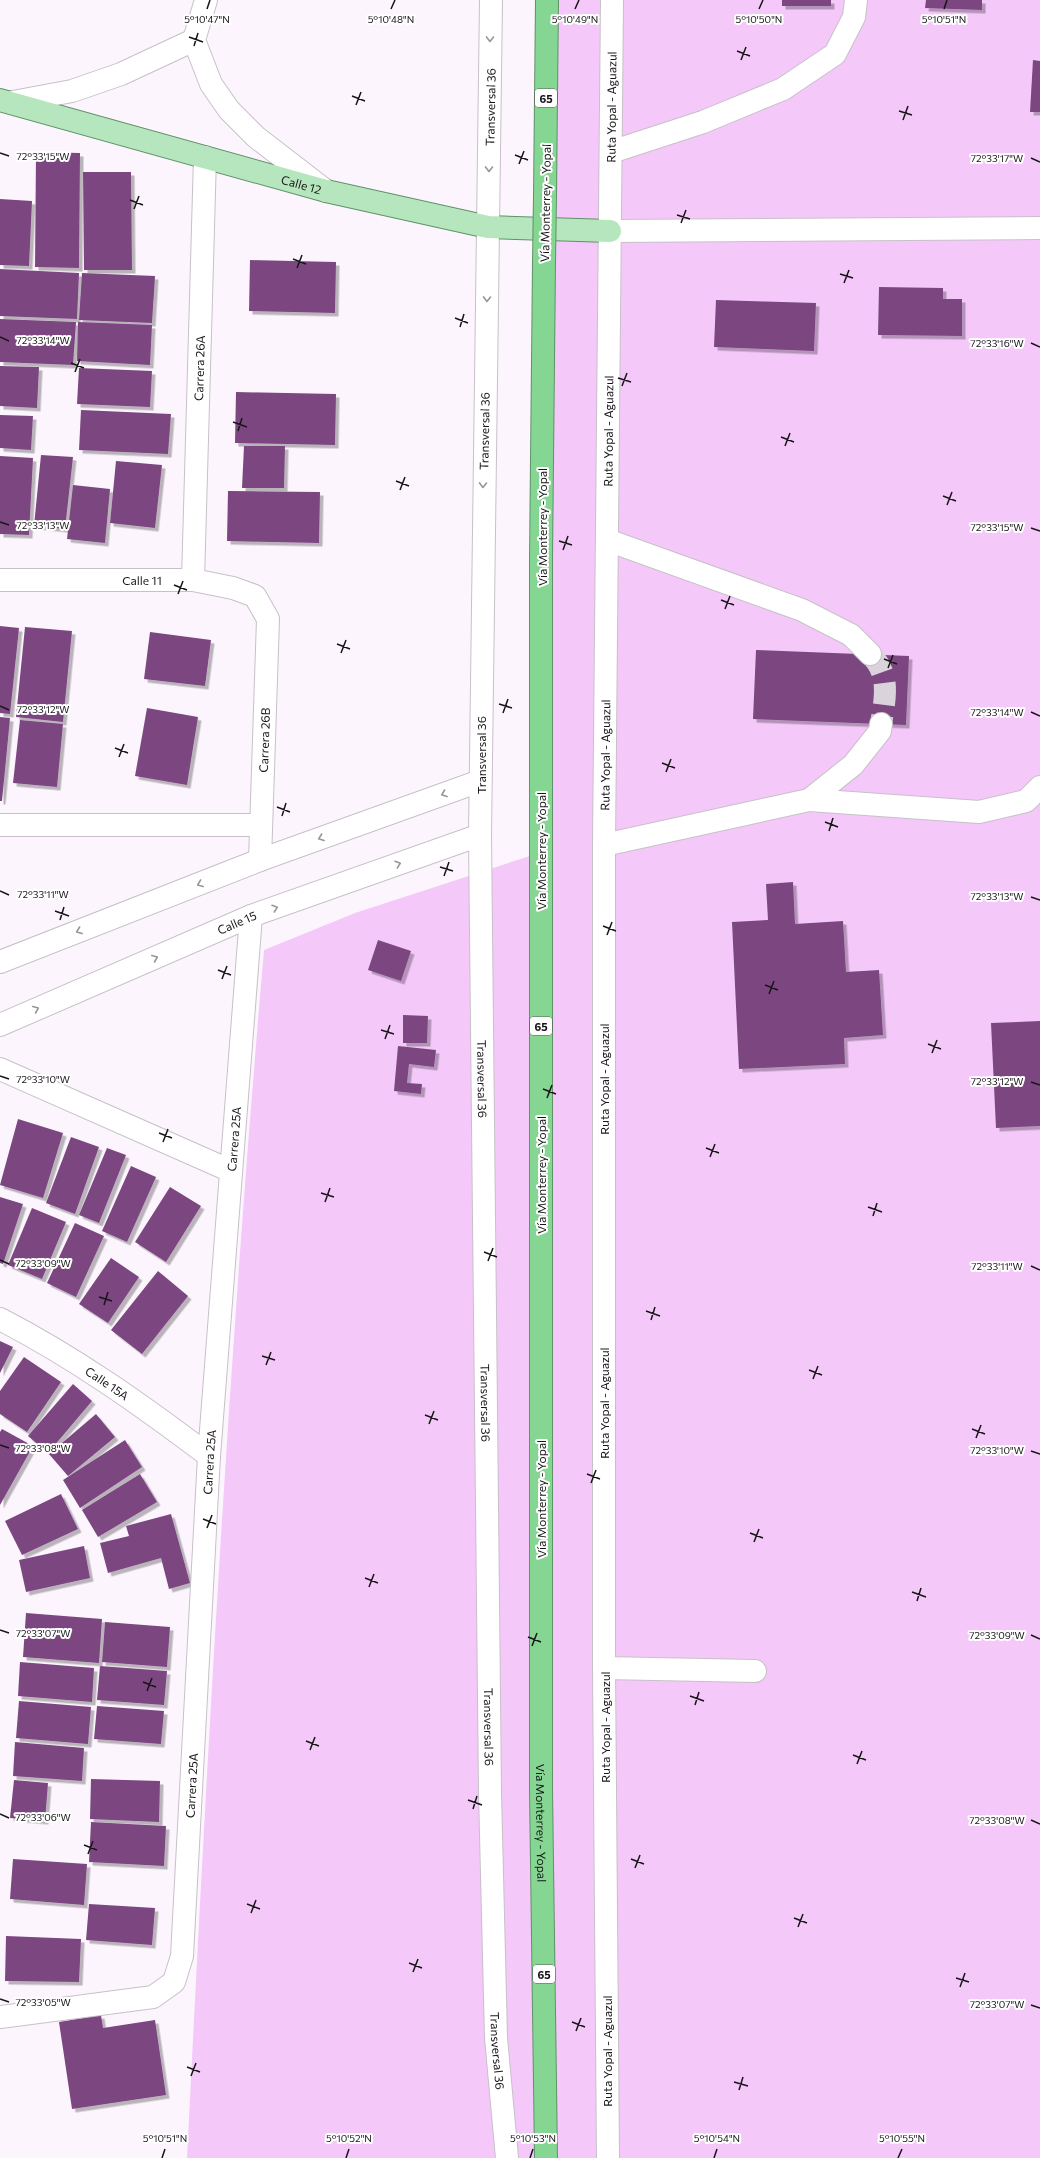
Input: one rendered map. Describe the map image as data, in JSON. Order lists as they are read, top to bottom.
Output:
{
  "streets": {
    "highway": ["65", "Vía Monterrey - Yopal"],
    "main road": ["Calle 12"],
    "street": [
      "Transversal 36",
      "Ruta Yopal - Aguazul",
      "Carrera 26A",
      "Calle 11",
      "Carrera 26B",
      "Calle 15",
      "Carrera 25A",
      "Calle 15A"
    ]
  },
  "crossings": [
    ["Transversal 36", "Calle 12"],
    ["Transversal 36", "Calle 15"],
    ["Ruta Yopal - Aguazul", "Calle 12"],
    ["Calle 12", "Carrera 26A"],
    ["Carrera 26A", "Calle 11"],
    ["Calle 11", "Carrera 26B"],
    ["Calle 15", "Carrera 25A"],
    ["Carrera 25A", "Calle 15A"]
  ],
  "one_way": ["Transversal 36"],
  "coordinates": [
    "5°10'47\"N",
    "5°10'48\"N",
    "5°10'49\"N",
    "5°10'50\"N",
    "5°10'51\"N",
    "72°33'15\"W",
    "72°33'17\"W",
    "72°33'14\"W",
    "72°33'16\"W",
    "72°33'13\"W",
    "72°33'12\"W",
    "72°33'11\"W",
    "72°33'10\"W",
    "72°33'09\"W",
    "72°33'08\"W",
    "72°33'07\"W",
    "72°33'06\"W",
    "72°33'05\"W",
    "5°10'52\"N",
    "5°10'53\"N",
    "5°10'54\"N",
    "5°10'55\"N"
  ]
}
